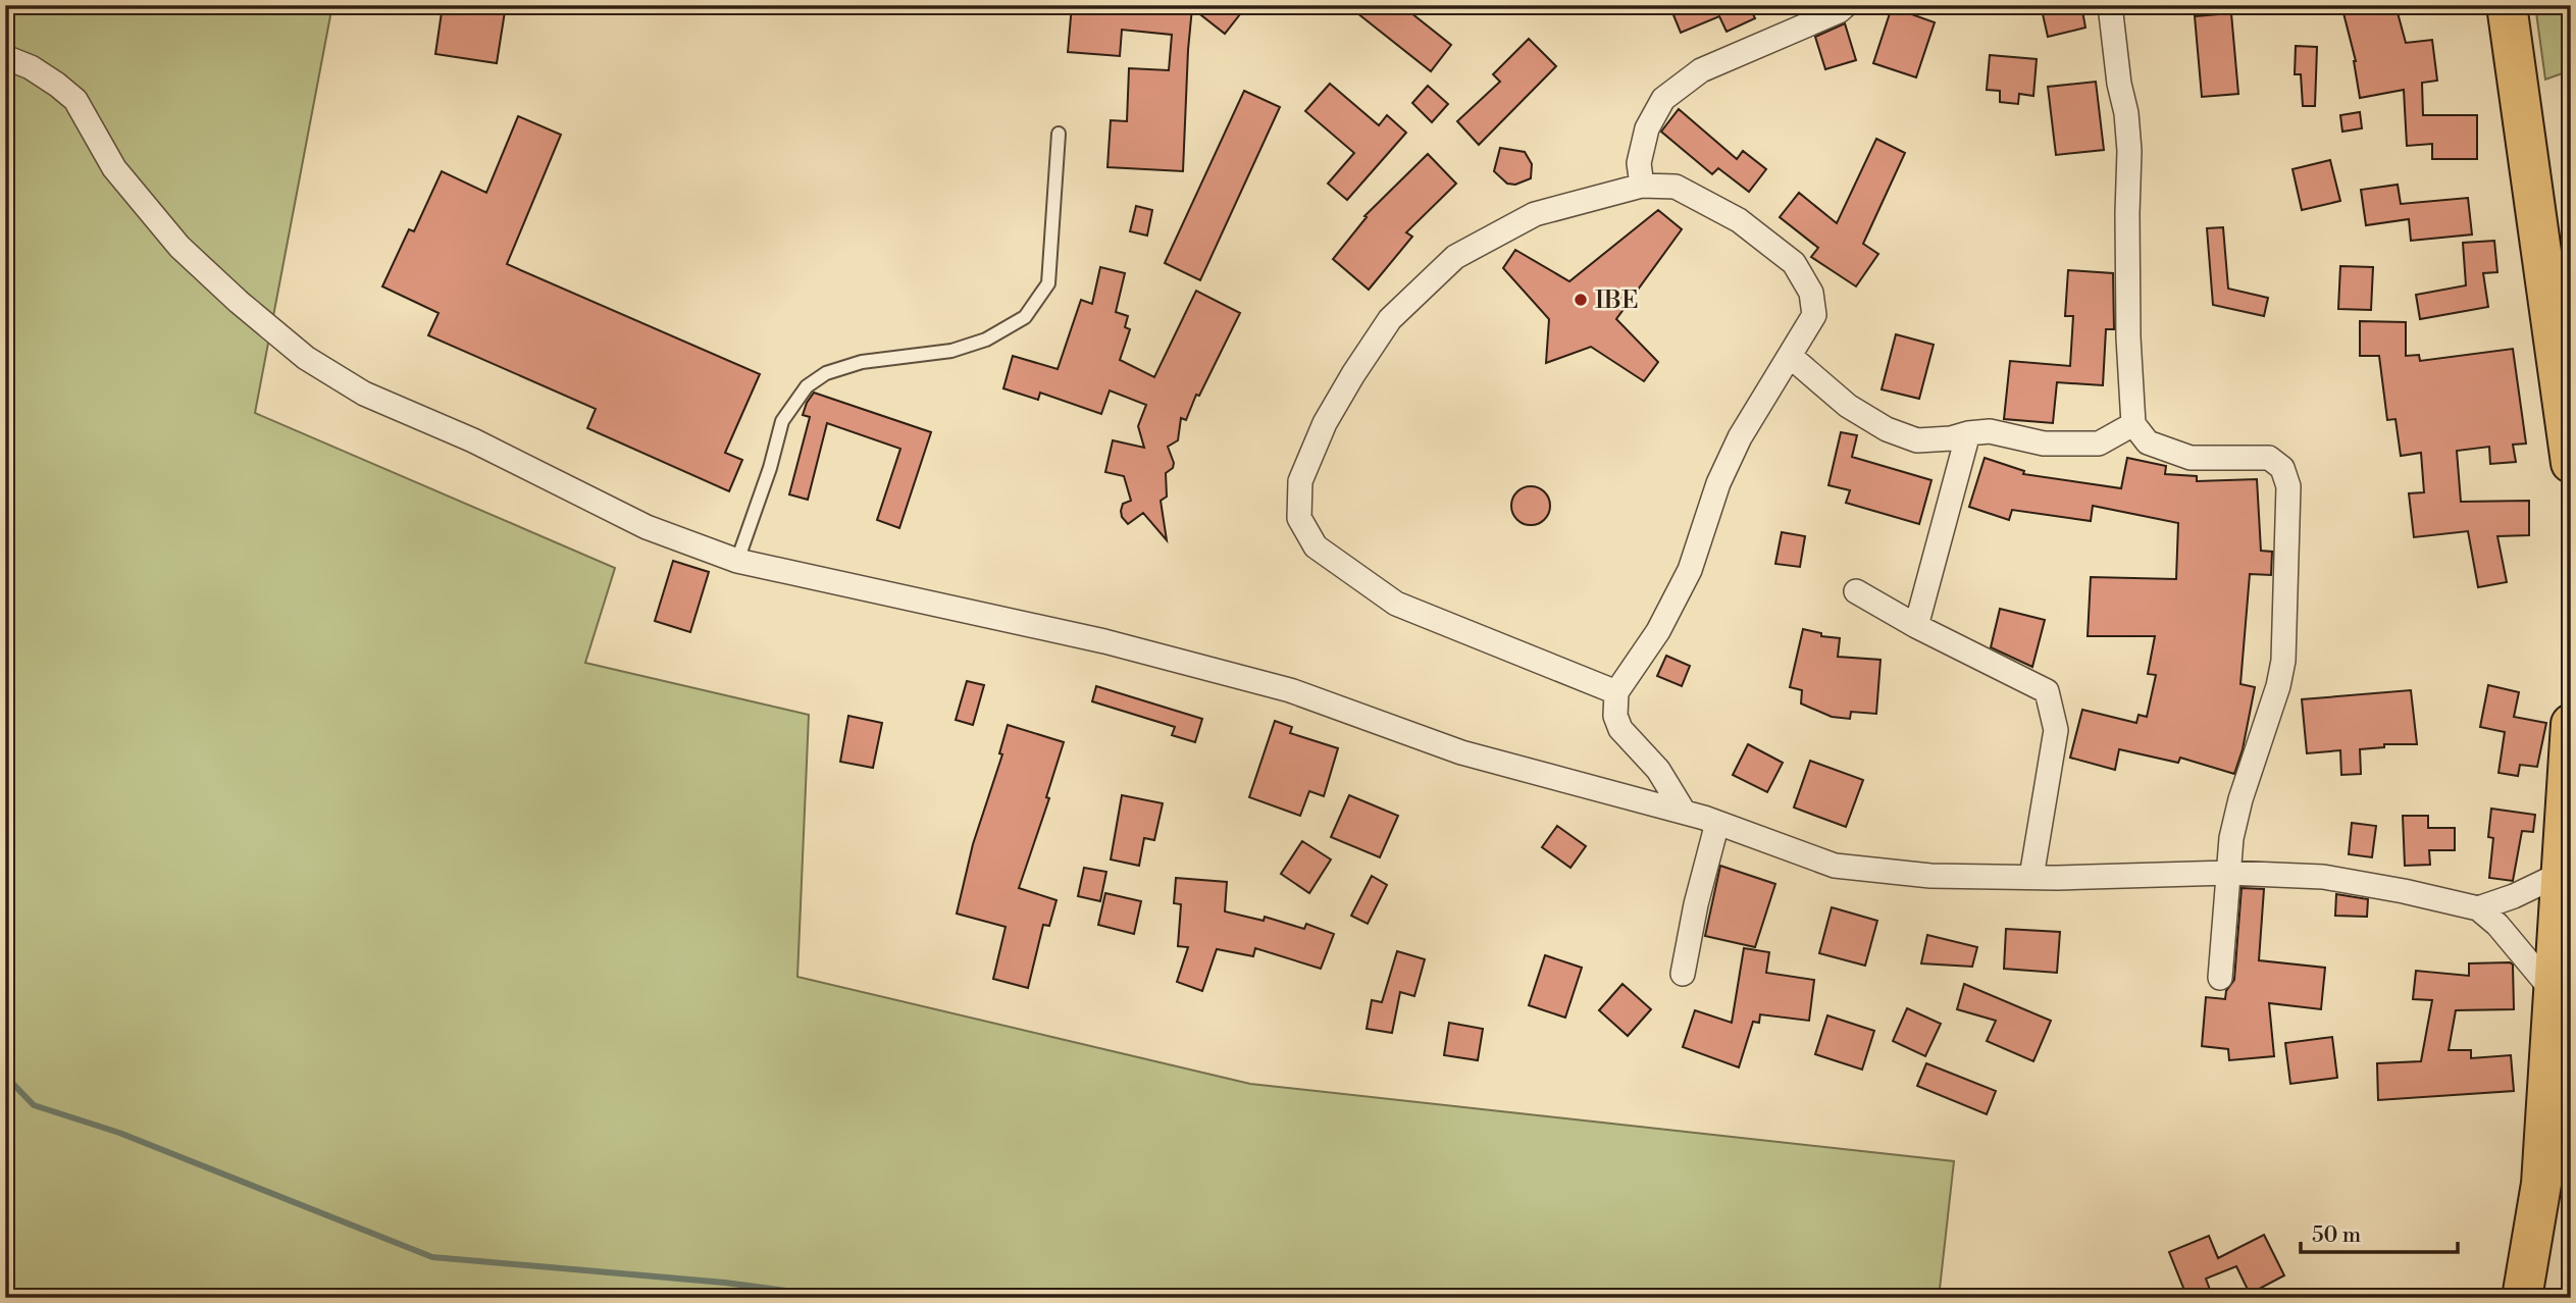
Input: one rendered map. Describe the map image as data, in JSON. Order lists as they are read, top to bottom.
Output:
{
  "places": ["IBE"],
  "scale_bar": "50 m"
}
